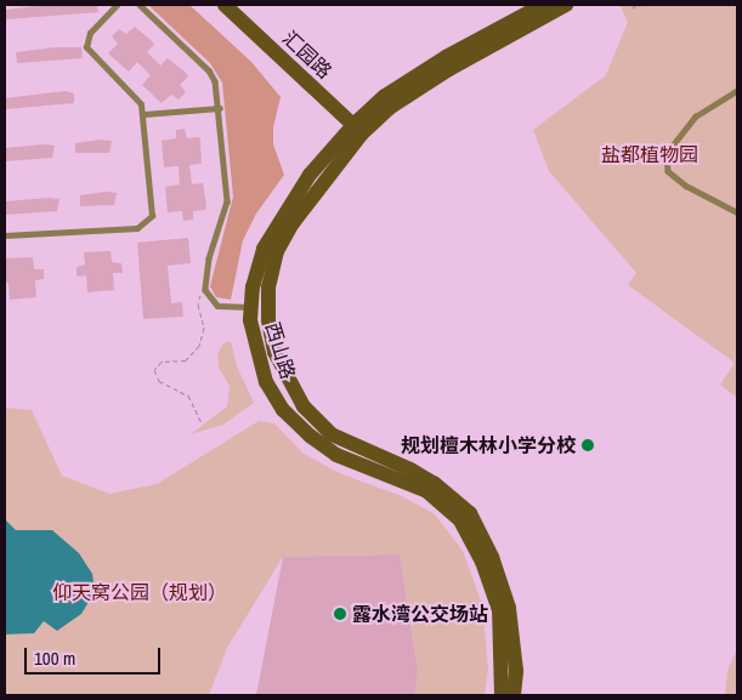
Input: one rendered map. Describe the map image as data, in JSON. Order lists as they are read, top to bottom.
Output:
{
  "streets": {
    "main road": ["汇园路", "西山路"]
  },
  "crossings": [
    ["汇园路", "西山路"]
  ],
  "parks": ["盐都植物园", "仰天窝公园（规划）"],
  "places": ["规划檀木林小学分校", "露水湾公交场站"],
  "scale_bar": "100 m"
}
